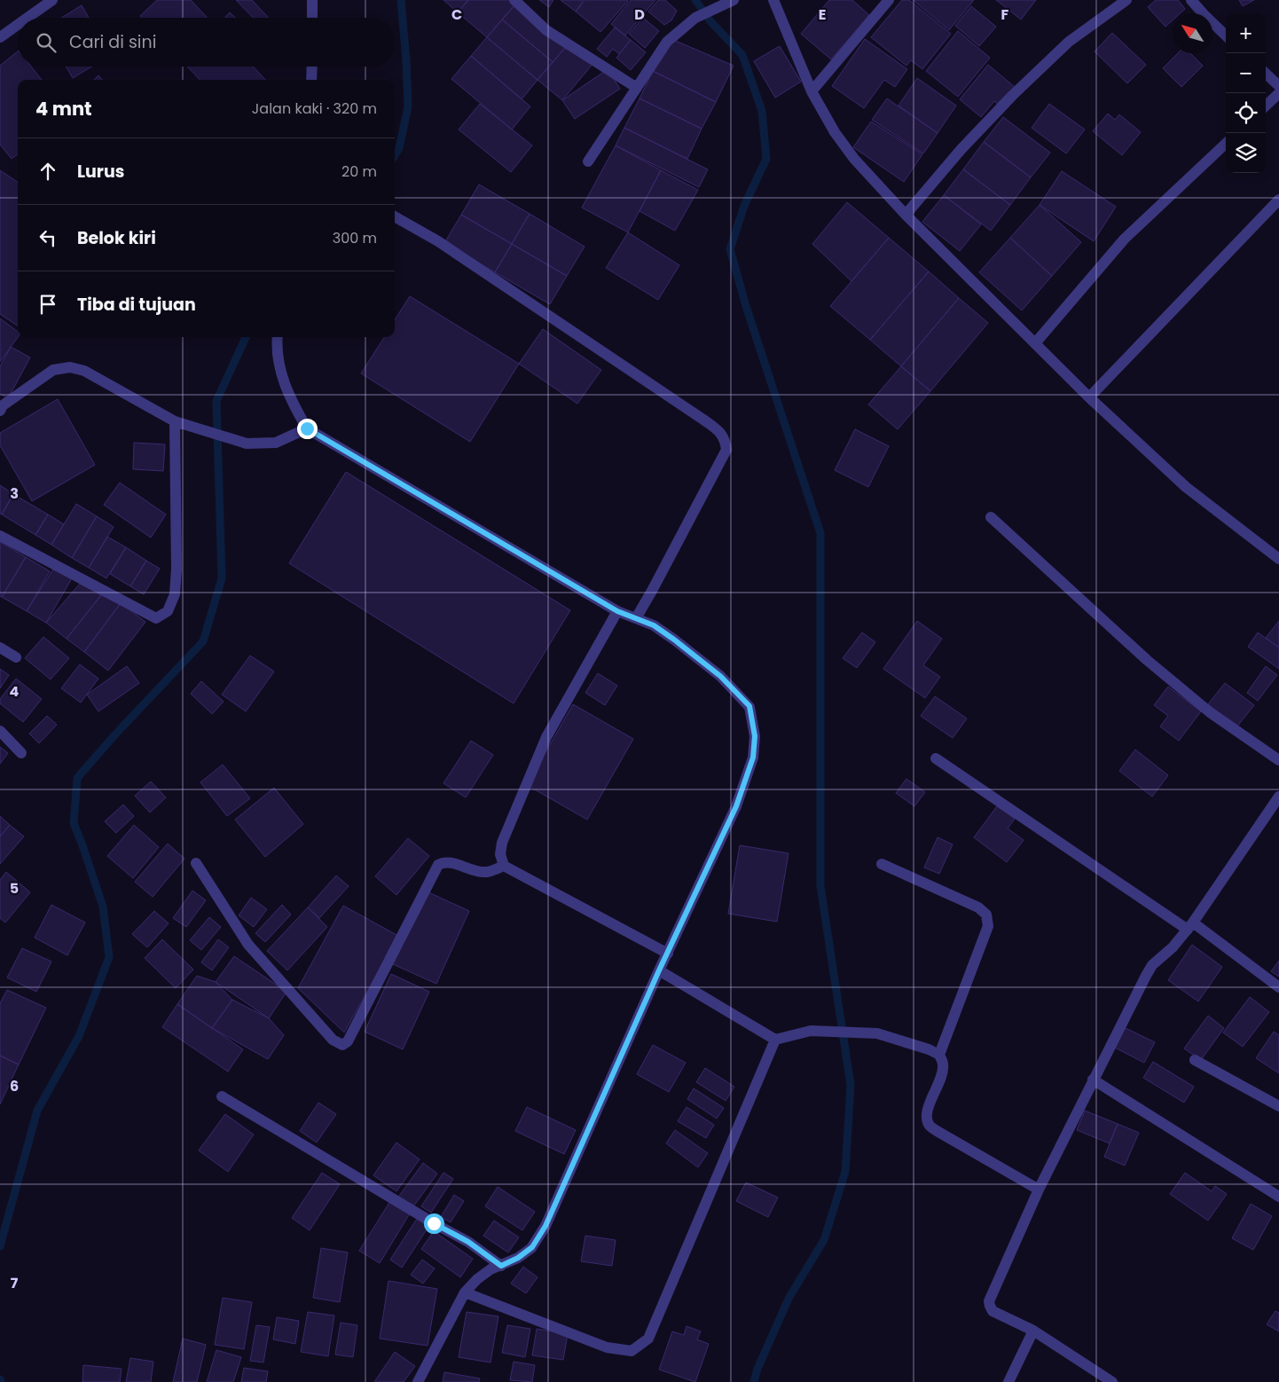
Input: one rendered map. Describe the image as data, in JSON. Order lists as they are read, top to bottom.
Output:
{
  "north": "top left",
  "page": {
    "map_buttons": ["+", "−"],
    "search": "Cari di sini",
    "heading": ["4 mnt", "Jalan kaki · 320 m"],
    "list": [
      ["Lurus", "20 m"],
      ["Belok kiri", "300 m"],
      "Tiba di tujuan"
    ]
  },
  "grid": {
    "columns": [
      "C",
      "D",
      "E",
      "F"
    ],
    "rows": [
      "3",
      "4",
      "5",
      "6",
      "7"
    ]
  }
}
